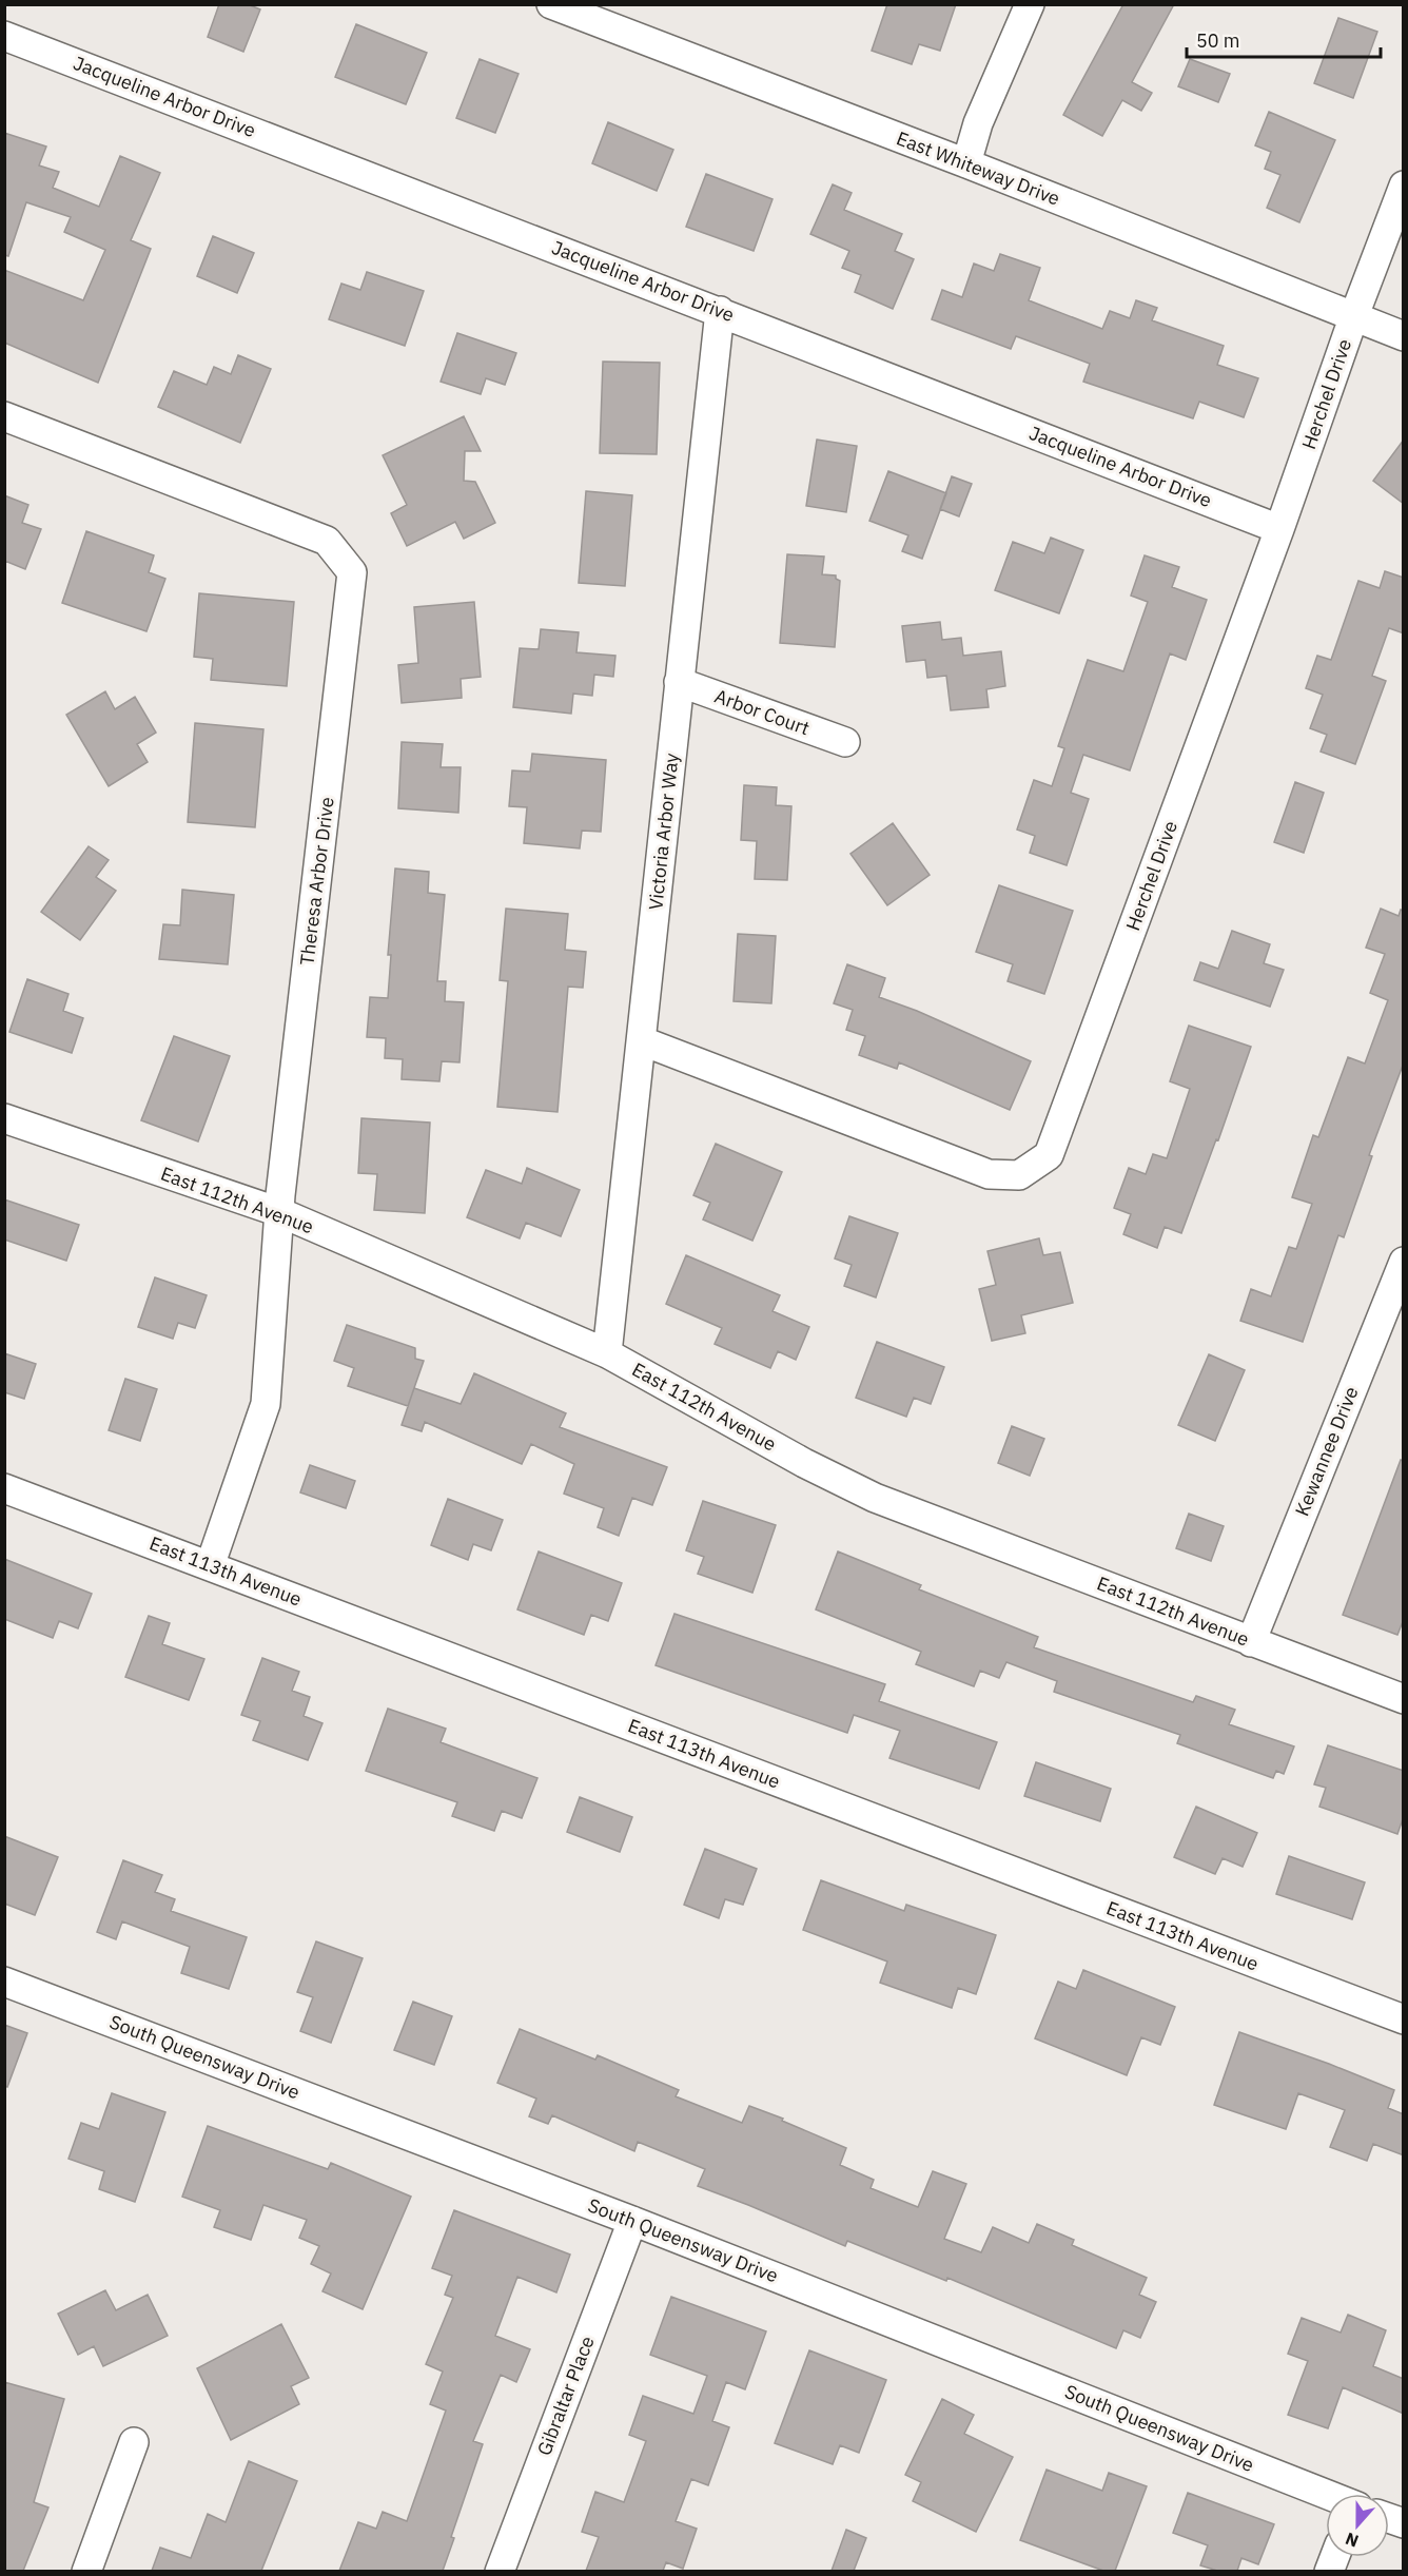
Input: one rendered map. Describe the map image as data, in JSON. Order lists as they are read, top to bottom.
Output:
{
  "streets": {
    "street": [
      "Jacqueline Arbor Drive",
      "East Whiteway Drive",
      "Herchel Drive",
      "Arbor Court",
      "Victoria Arbor Way",
      "Theresa Arbor Drive",
      "East 112th Avenue",
      "Kewannee Drive",
      "East 113th Avenue",
      "South Queensway Drive",
      "Gibraltar Place"
    ]
  },
  "crossings": [
    ["Jacqueline Arbor Drive", "Herchel Drive"],
    ["Jacqueline Arbor Drive", "Victoria Arbor Way"],
    ["East Whiteway Drive", "Herchel Drive"],
    ["Herchel Drive", "Victoria Arbor Way"],
    ["Arbor Court", "Victoria Arbor Way"],
    ["Victoria Arbor Way", "East 112th Avenue"],
    ["Theresa Arbor Drive", "East 112th Avenue"],
    ["Theresa Arbor Drive", "East 113th Avenue"],
    ["East 112th Avenue", "Kewannee Drive"],
    ["South Queensway Drive", "Gibraltar Place"]
  ],
  "scale_bar": "50 m",
  "north": "bottom"
}
